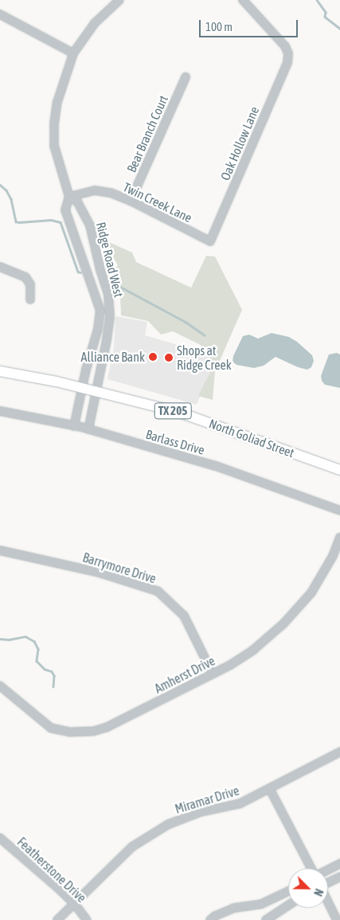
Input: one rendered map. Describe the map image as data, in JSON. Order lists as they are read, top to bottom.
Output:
{
  "streets": {
    "main road": ["TX 205", "North Goliad Street"],
    "street": [
      "Bear Branch Court",
      "Oak Hollow Lane",
      "Twin Creek Lane",
      "Ridge Road West",
      "Barlass Drive",
      "Barrymore Drive",
      "Amherst Drive",
      "Miramar Drive",
      "Featherstone Drive"
    ]
  },
  "crossings": [
    ["Bear Branch Court", "Twin Creek Lane"],
    ["Oak Hollow Lane", "Twin Creek Lane"],
    ["Twin Creek Lane", "Ridge Road West"],
    ["Ridge Road West", "North Goliad Street"],
    ["Ridge Road West", "Barlass Drive"],
    ["Barrymore Drive", "Amherst Drive"],
    ["Miramar Drive", "Featherstone Drive"]
  ],
  "places": ["Alliance Bank", "Shops at Ridge Creek"],
  "scale_bar": "100 m",
  "north": "bottom right"
}
